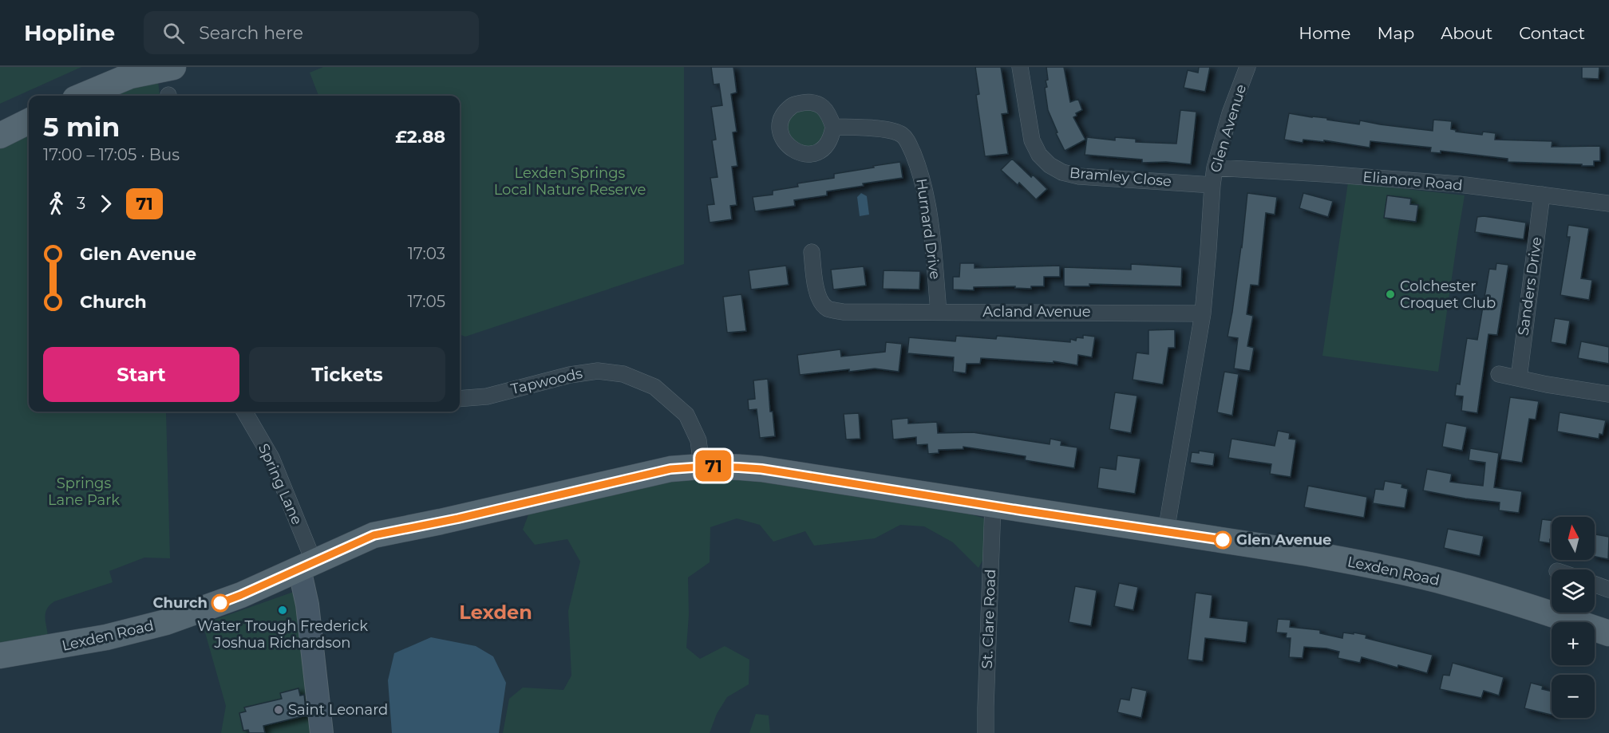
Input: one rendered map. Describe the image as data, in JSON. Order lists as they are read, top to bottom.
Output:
{
  "streets": {
    "main road": ["Lexden Road"],
    "street": [
      "Glen Avenue",
      "Bramley Close",
      "Elianore Road",
      "Hurnard Drive",
      "Sanders Drive",
      "Acland Avenue",
      "Tapwoods",
      "Spring Lane",
      "St. Clare Road"
    ]
  },
  "crossings": [
    ["Glen Avenue", "Bramley Close"],
    ["Glen Avenue", "Elianore Road"],
    ["Glen Avenue", "Acland Avenue"],
    ["Glen Avenue", "Lexden Road"],
    ["Elianore Road", "Sanders Drive"],
    ["Hurnard Drive", "Acland Avenue"],
    ["Tapwoods", "Lexden Road"],
    ["Spring Lane", "Lexden Road"],
    ["Lexden Road", "St. Clare Road"]
  ],
  "districts": ["Lexden"],
  "parks": ["Lexden Springs Local Nature Reserve", "Springs Lane Park"],
  "places": [
    "Colchester Croquet Club",
    "Glen Avenue",
    "Church",
    "Water Trough Frederick Joshua Richardson",
    "Saint Leonard"
  ],
  "lines": ["bus line 71"],
  "north": "top",
  "page": {
    "header": "Hopline",
    "search": "Search here",
    "nav": [
      "Home",
      "Map",
      "About",
      "Contact"
    ],
    "on_map": "71",
    "heading": ["5 min", "17:00 – 17:05 · Bus", "£2.88"],
    "legs": ["3", "71"],
    "list": [
      {
        "name": "Glen Avenue",
        "value": "17:03"
      },
      {
        "name": "Church",
        "value": "17:05"
      }
    ],
    "buttons": ["Start", "Tickets"],
    "map_buttons": ["+", "−"]
  }
}
